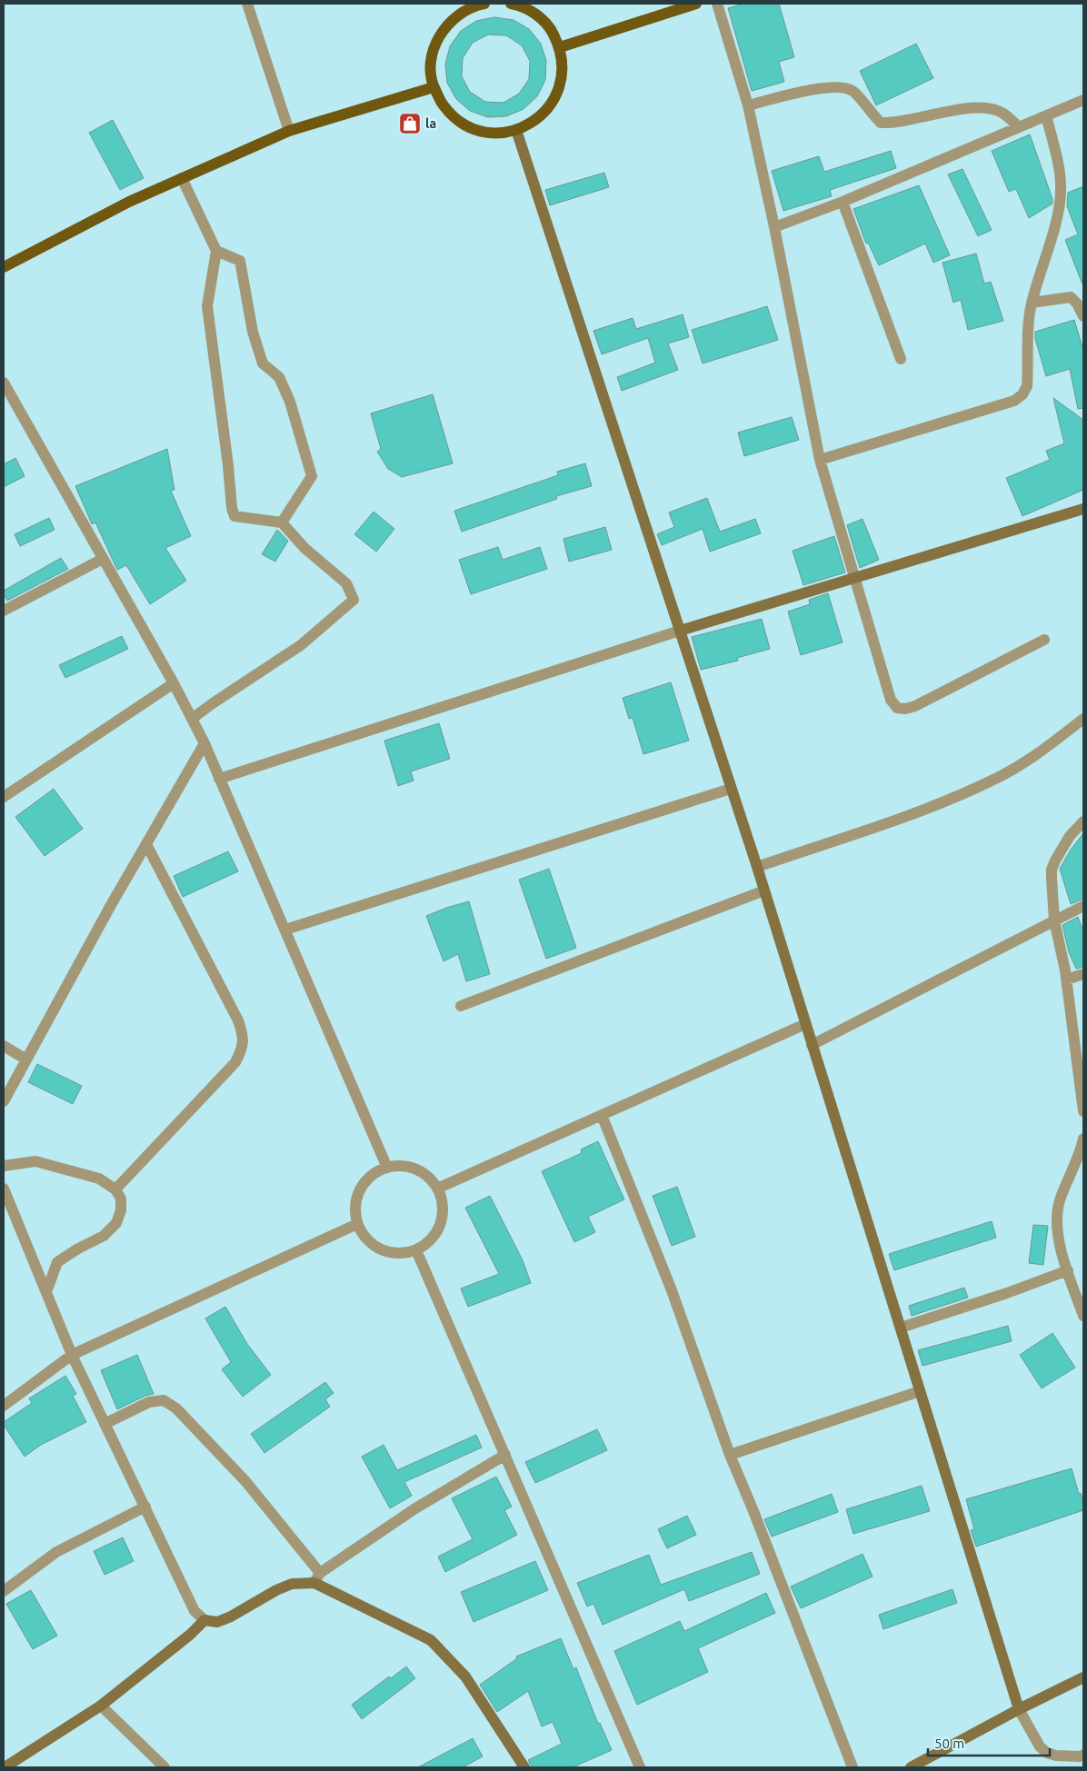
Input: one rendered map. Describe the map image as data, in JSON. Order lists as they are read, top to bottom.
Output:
{
  "places": {
    "shop": ["la"]
  },
  "scale_bar": "50 m"
}
